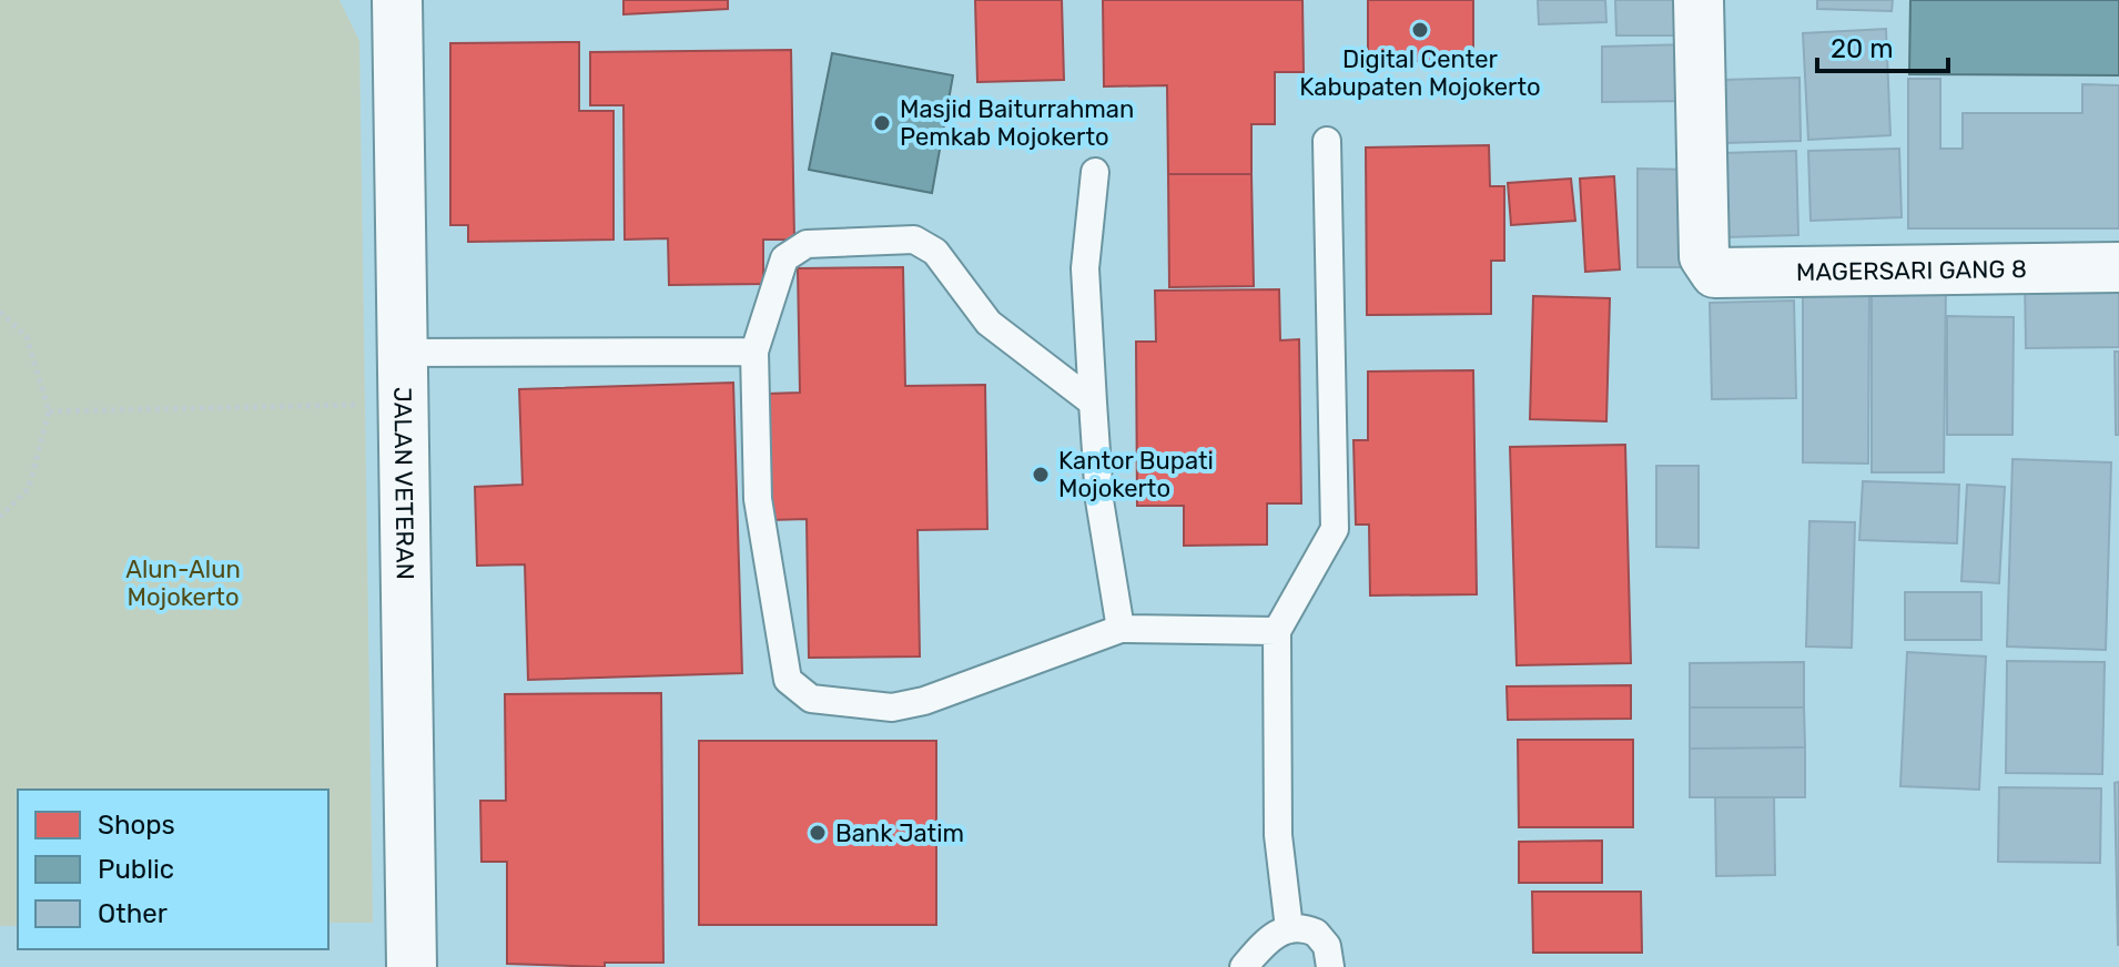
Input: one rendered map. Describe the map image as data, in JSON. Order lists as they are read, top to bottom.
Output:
{
  "streets": {
    "street": ["MAGERSARI GANG 8", "JALAN VETERAN"]
  },
  "parks": ["Alun-Alun Mojokerto"],
  "places": [
    "Digital Center Kabupaten Mojokerto",
    "Masjid Baiturrahman Pemkab Mojokerto",
    "Kantor Bupati Mojokerto",
    "Bank Jatim"
  ],
  "legend": ["Shops", "Public", "Other"],
  "scale_bar": "20 m"
}
